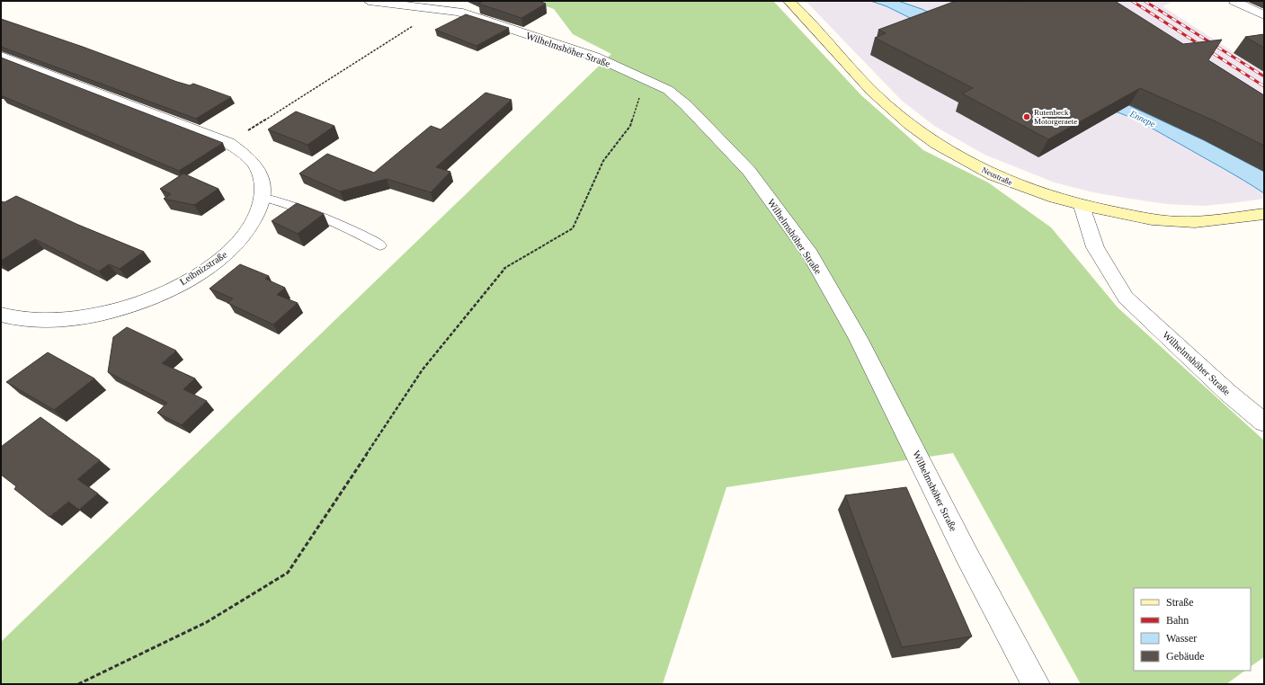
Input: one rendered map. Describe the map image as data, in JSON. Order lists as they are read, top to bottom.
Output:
{
  "streets": {
    "main road": ["Neustraße"],
    "street": ["Wilhelmshöher Straße", "Leibnizstraße"]
  },
  "crossings": [
    ["Wilhelmshöher Straße", "Neustraße"]
  ],
  "water": ["Ennepe"],
  "places": ["Rutenbeck Motorgeraete"],
  "legend": [
    "Straße",
    "Bahn",
    "Wasser",
    "Gebäude"
  ]
}
